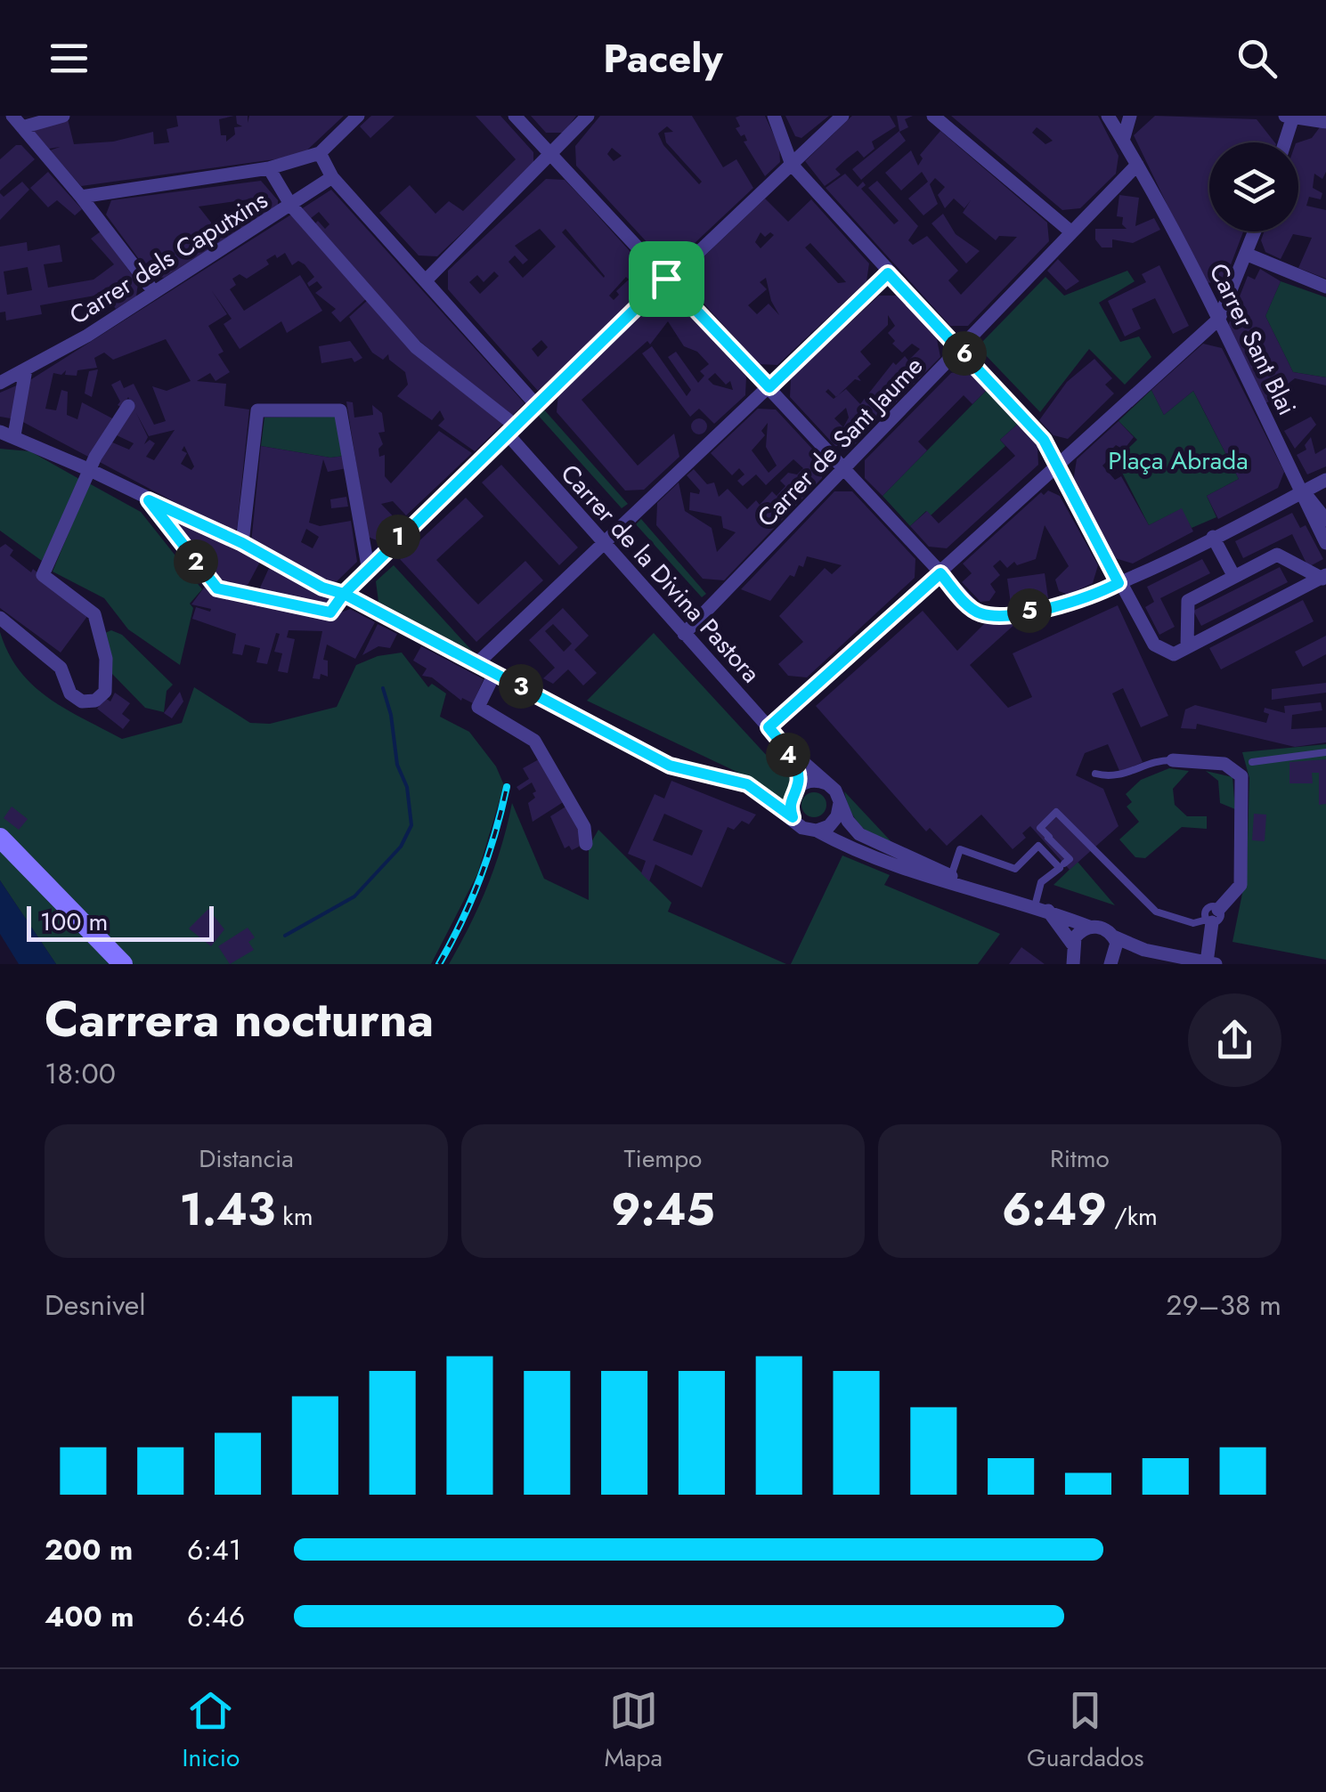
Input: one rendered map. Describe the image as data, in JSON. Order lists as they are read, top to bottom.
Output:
{
  "streets": {
    "street": [
      "Carrer dels Caputxins",
      "Carrer Sant Blai",
      "Carrer de Sant Jaume",
      "Carrer de la Divina Pastora"
    ]
  },
  "crossings": [
    ["Carrer dels Caputxins", "Carrer de la Divina Pastora"],
    ["Carrer Sant Blai", "Carrer de Sant Jaume"],
    ["Carrer de Sant Jaume", "Carrer de la Divina Pastora"]
  ],
  "parks": ["Plaça Abrada"],
  "scale_bar": "100 m",
  "page": {
    "header": "Pacely",
    "pins": [
      "6",
      "1",
      "2",
      "5",
      "3",
      "4"
    ],
    "scale": "100 m",
    "heading": ["Carrera nocturna", "18:00"],
    "stats": [
      ["Distancia", "1.43 km"],
      ["Tiempo", "9:45"],
      ["Ritmo", "6:49 /km"]
    ],
    "chart": ["Desnivel", "29–38 m"],
    "list": [
      {
        "name": "200 m",
        "note": "6:41"
      },
      {
        "name": "400 m",
        "note": "6:46"
      }
    ],
    "tabs": ["Inicio", "Mapa", "Guardados"]
  }
}
